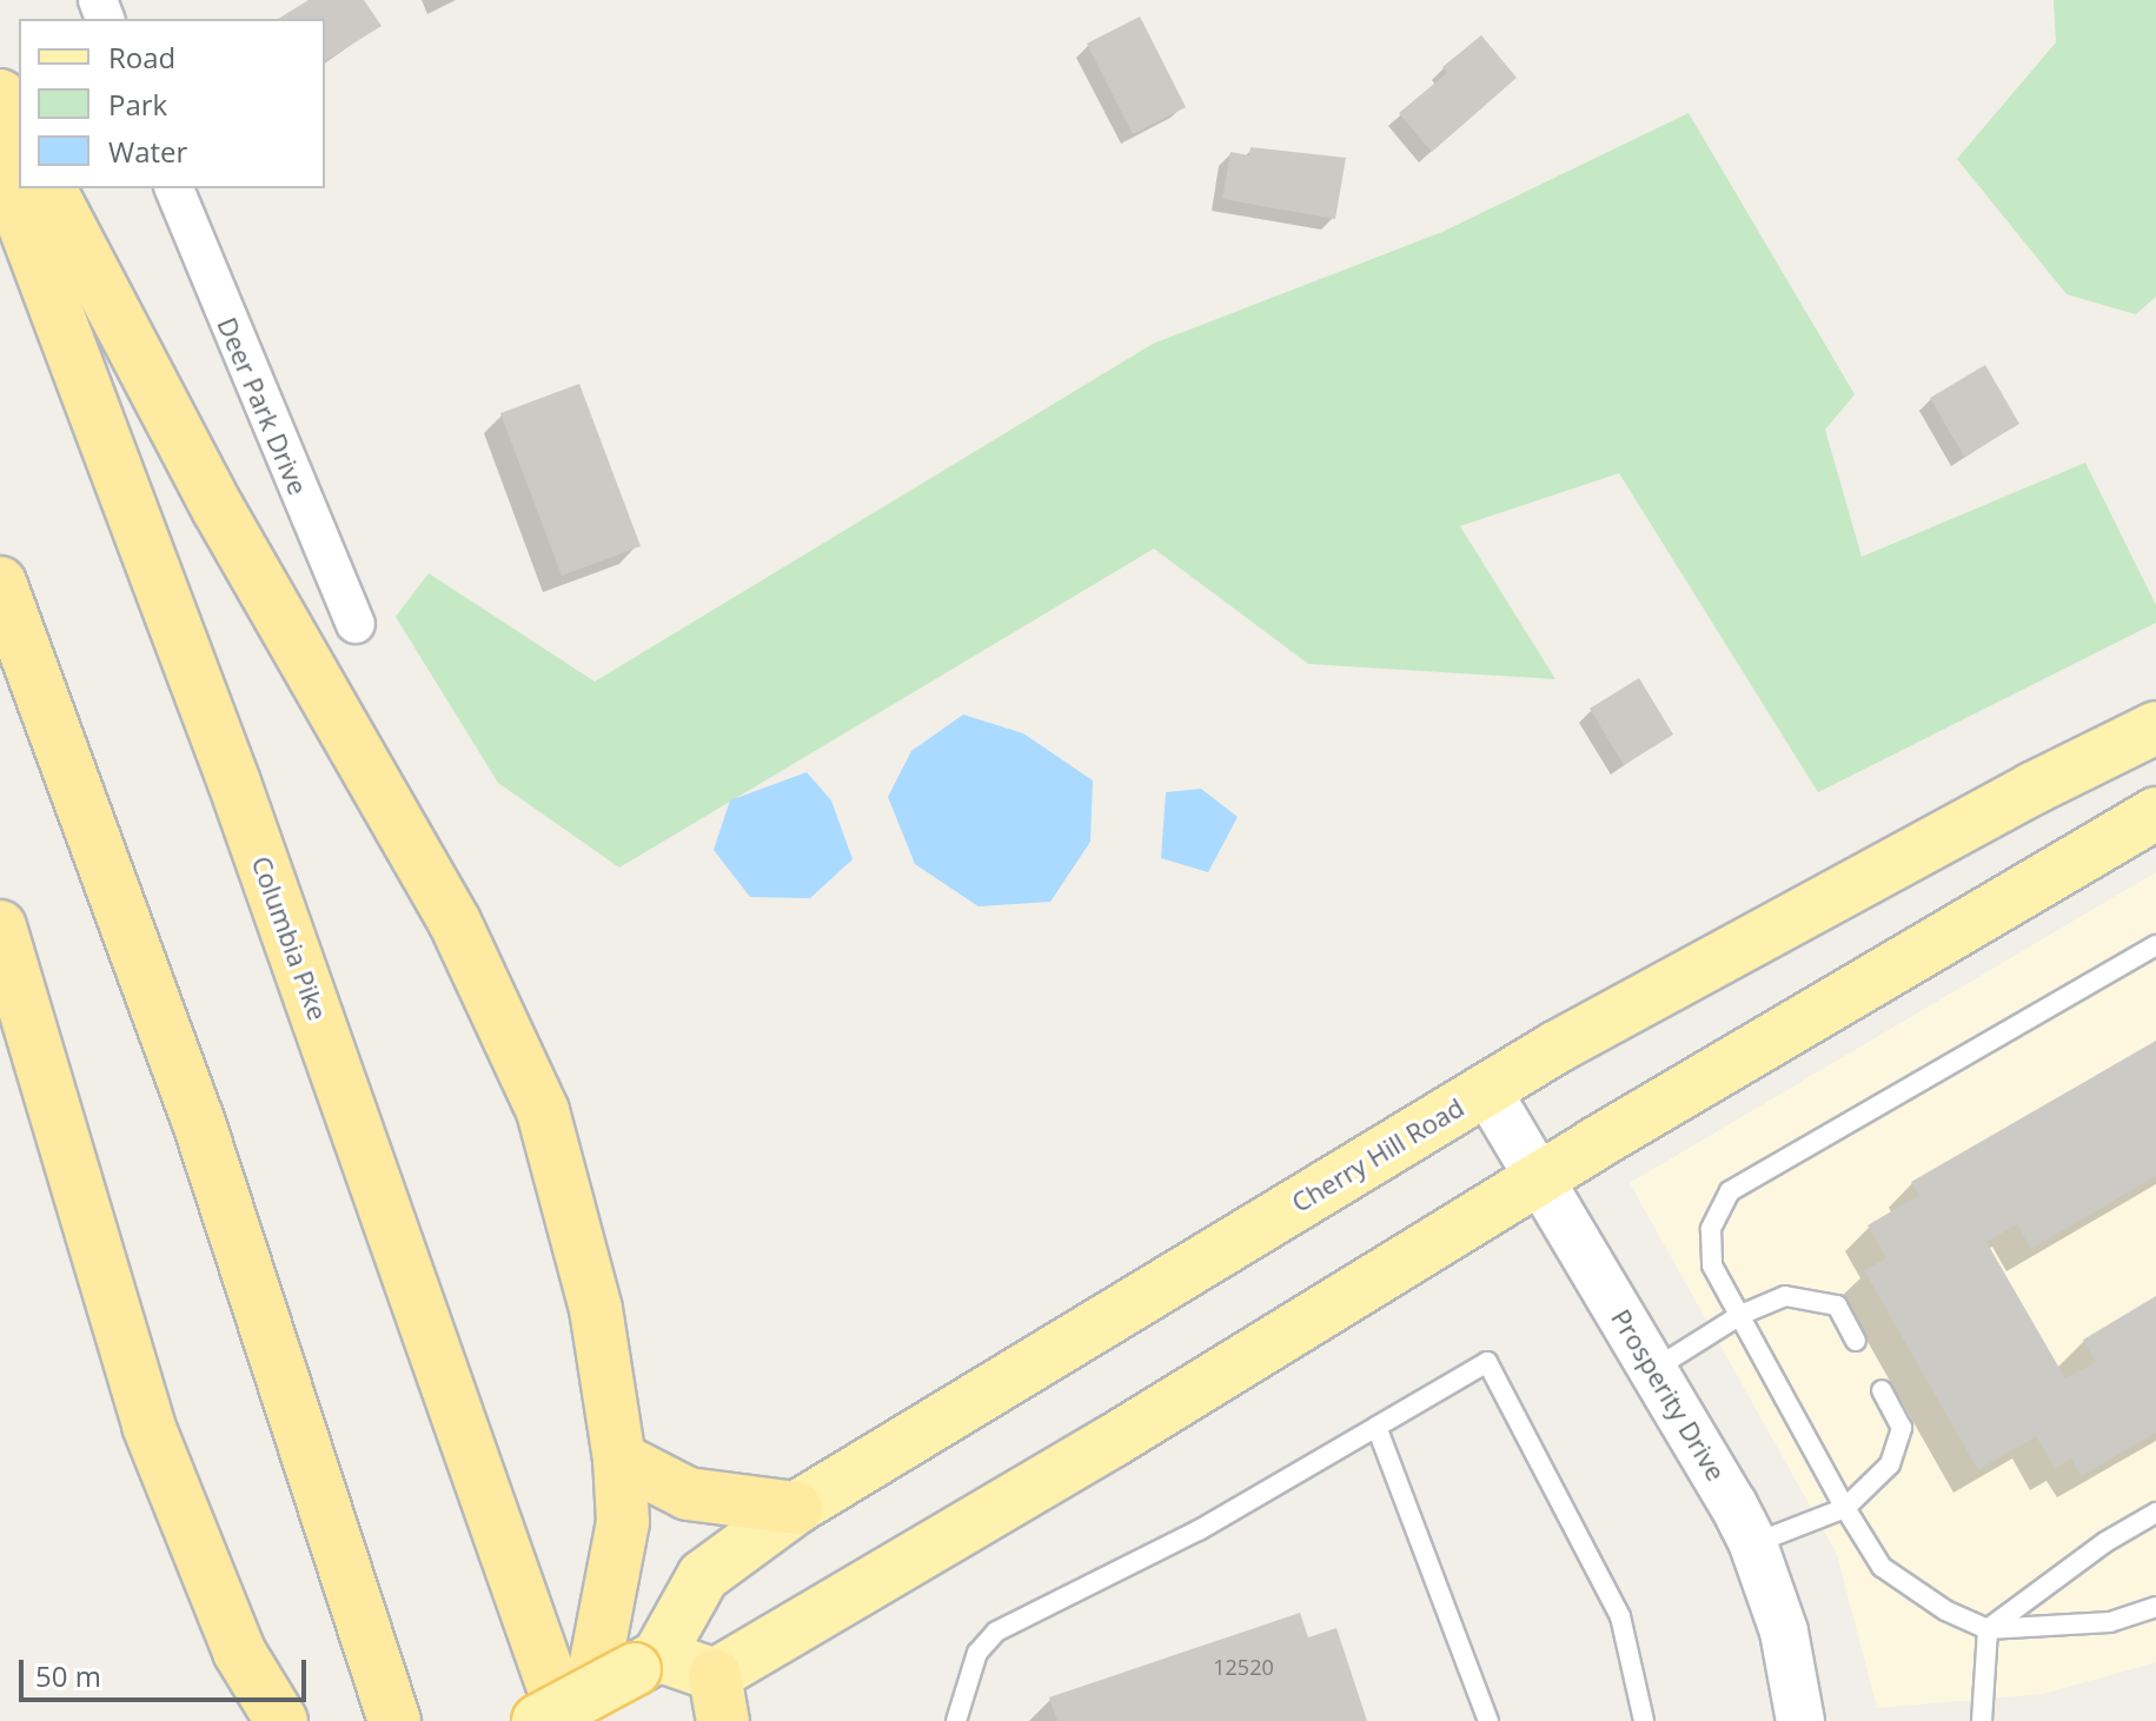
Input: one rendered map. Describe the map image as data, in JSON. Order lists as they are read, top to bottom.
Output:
{
  "streets": {
    "highway": ["Columbia Pike"],
    "main road": ["Cherry Hill Road"],
    "street": ["Deer Park Drive", "Prosperity Drive"]
  },
  "crossings": [
    ["Cherry Hill Road", "Prosperity Drive"]
  ],
  "house_numbers": ["12520"],
  "legend": ["Road", "Park", "Water"],
  "scale_bar": "50 m"
}
